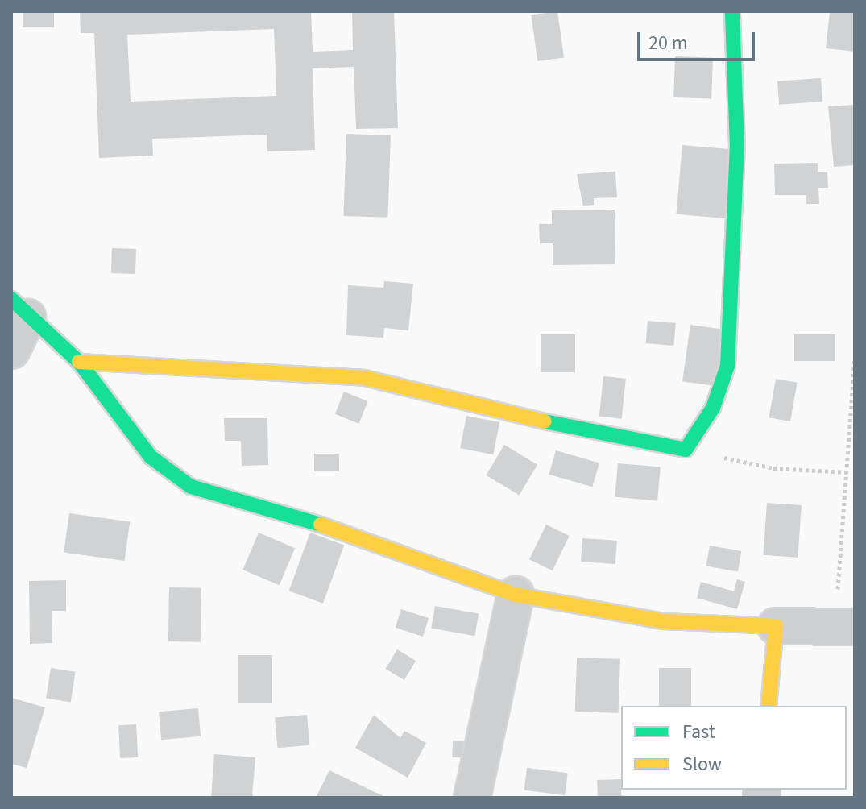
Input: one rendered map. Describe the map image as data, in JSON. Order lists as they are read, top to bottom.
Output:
{
  "legend": ["Fast", "Slow"],
  "scale_bar": "20 m"
}
